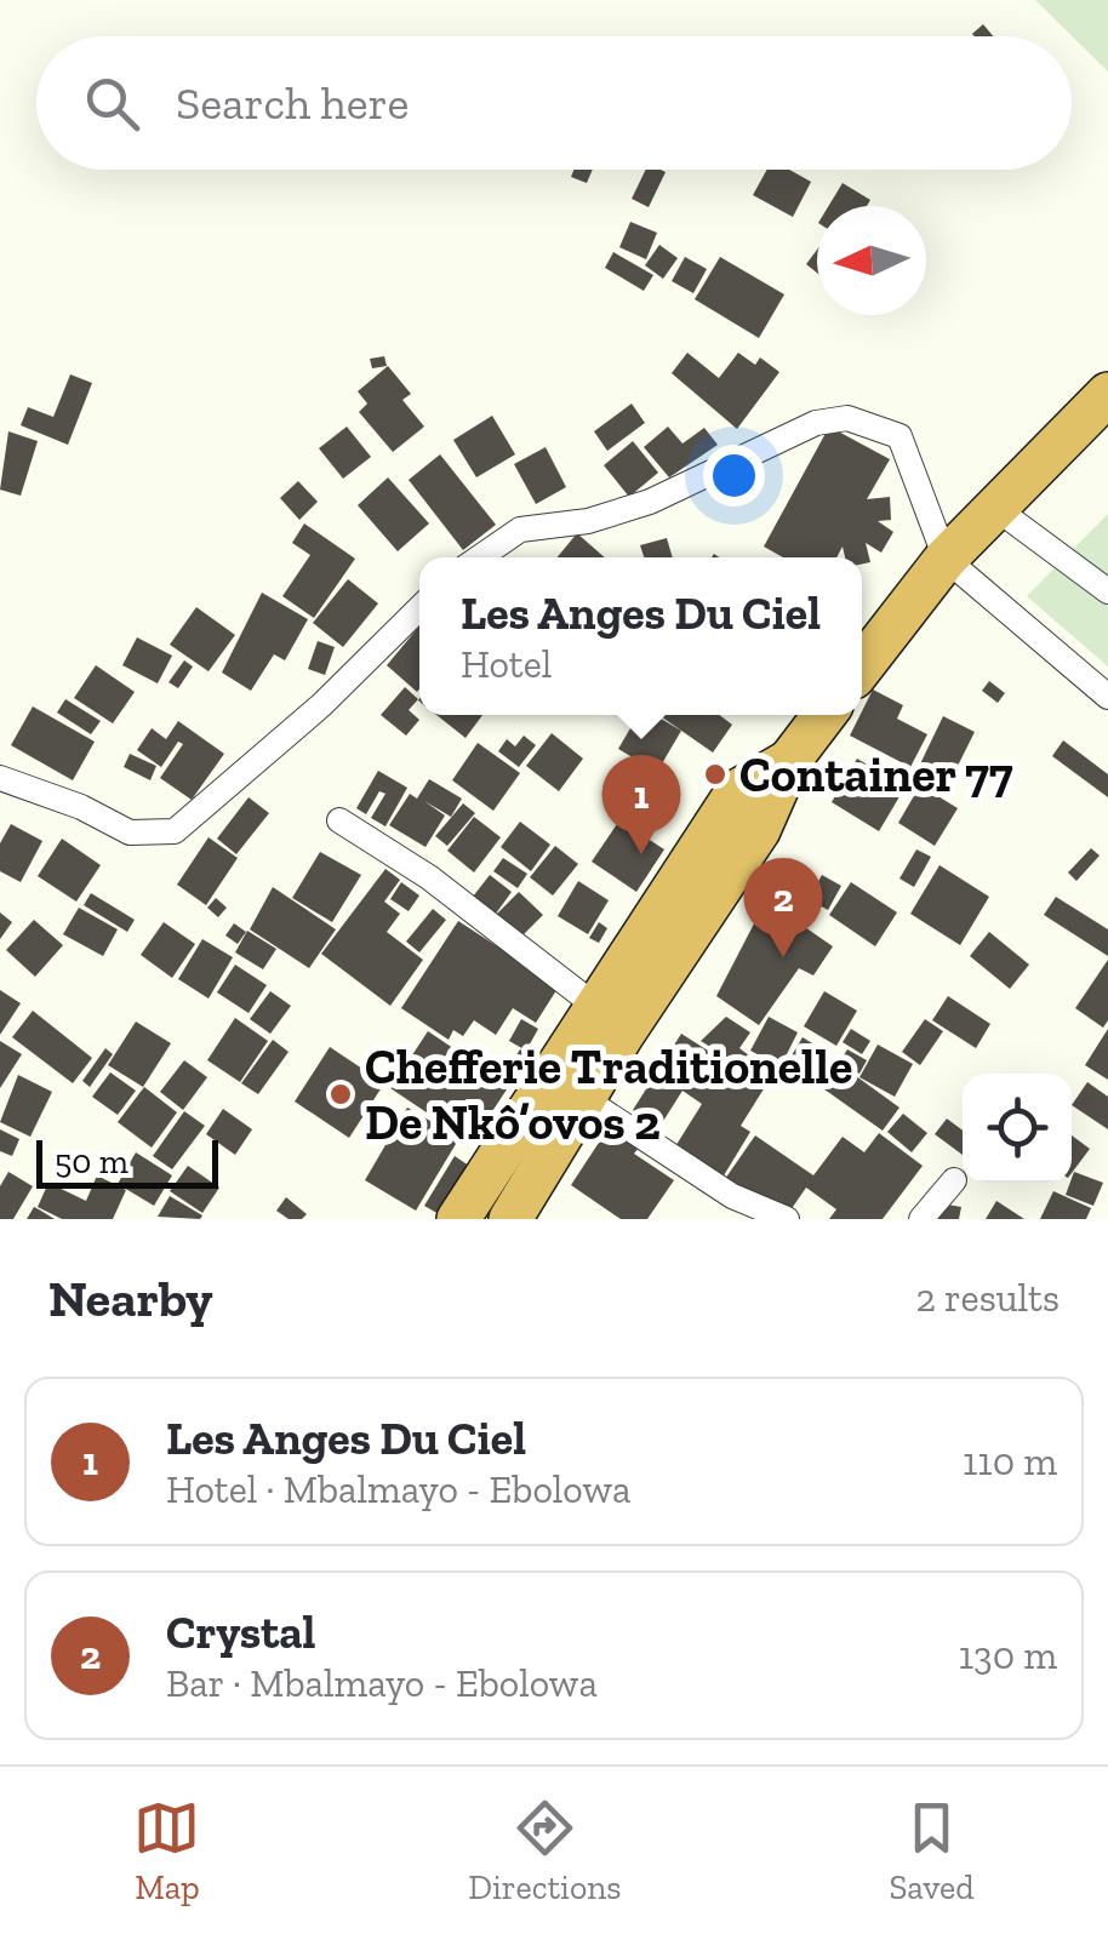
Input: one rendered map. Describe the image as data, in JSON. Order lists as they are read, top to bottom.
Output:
{
  "places": ["Container 77", "Chefferie Traditionelle De Nkô’ovos 2"],
  "scale_bar": "50 m",
  "north": "left",
  "page": {
    "search": "Search here",
    "popup": ["Les Anges Du Ciel", "Hotel"],
    "pins": ["1", "2"],
    "scale": "50 m",
    "heading": ["Nearby", "2 results"],
    "list": [
      {
        "mark": "1",
        "name": "Les Anges Du Ciel",
        "note": "Hotel · Mbalmayo - Ebolowa",
        "value": "110 m"
      },
      {
        "mark": "2",
        "name": "Crystal",
        "note": "Bar · Mbalmayo - Ebolowa",
        "value": "130 m"
      }
    ],
    "nav": ["Map", "Directions", "Saved"]
  }
}
